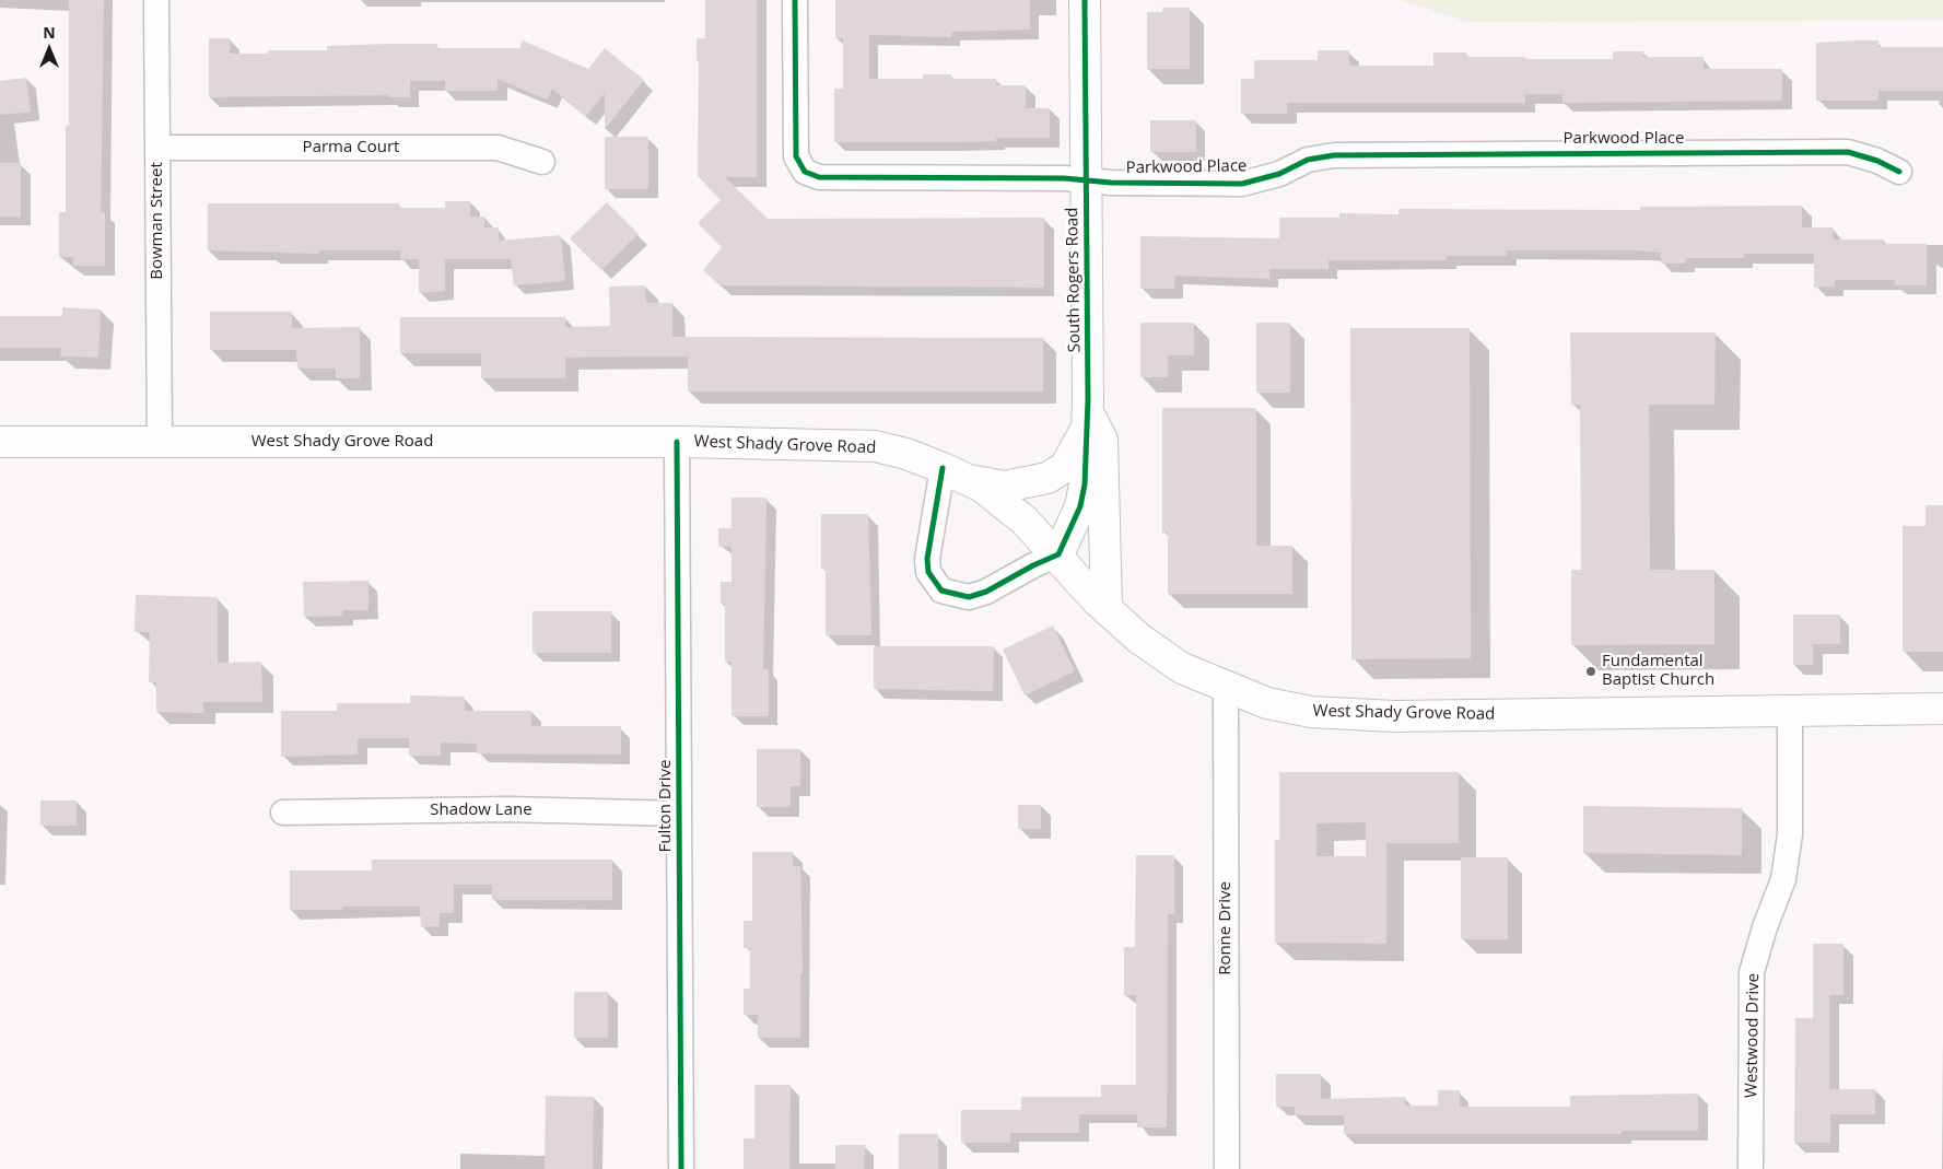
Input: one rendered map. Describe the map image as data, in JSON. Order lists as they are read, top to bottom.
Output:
{
  "streets": {
    "main road": ["South Rogers Road", "West Shady Grove Road"],
    "street": [
      "Parkwood Place",
      "Parma Court",
      "Bowman Street",
      "Fulton Drive",
      "Shadow Lane",
      "Ronne Drive",
      "Westwood Drive"
    ]
  },
  "crossings": [
    ["Parkwood Place", "South Rogers Road"],
    ["Parma Court", "Bowman Street"],
    ["Bowman Street", "West Shady Grove Road"],
    ["South Rogers Road", "West Shady Grove Road"],
    ["West Shady Grove Road", "Fulton Drive"],
    ["West Shady Grove Road", "Ronne Drive"],
    ["West Shady Grove Road", "Westwood Drive"],
    ["Fulton Drive", "Shadow Lane"]
  ],
  "places": ["Fundamental Baptist Church"],
  "north": "top"
}
